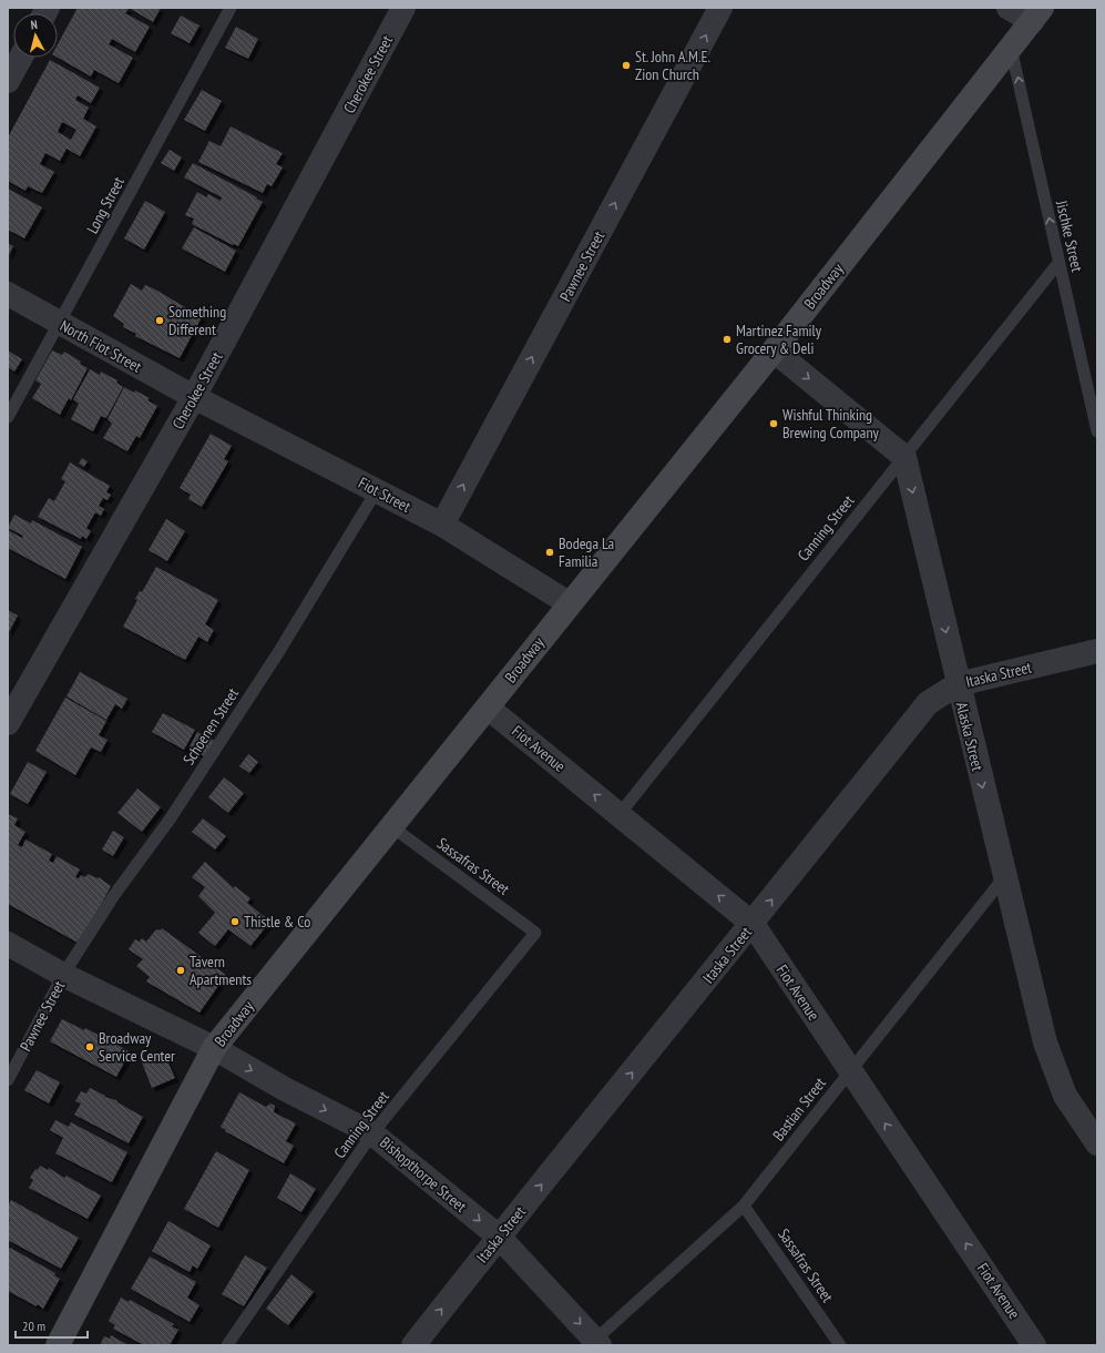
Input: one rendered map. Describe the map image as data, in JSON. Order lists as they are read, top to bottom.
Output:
{
  "streets": {
    "main road": ["Broadway"],
    "street": [
      "Cherokee Street",
      "Pawnee Street",
      "North Fiot Street",
      "Fiot Street",
      "Itaska Street",
      "Alaska Street",
      "Fiot Avenue",
      "Bishopthorpe Street"
    ],
    "lane": [
      "Long Street",
      "Jischke Street",
      "Canning Street",
      "Schoenen Street",
      "Sassafras Street",
      "Bastian Street"
    ]
  },
  "crossings": [
    ["Cherokee Street", "North Fiot Street"],
    ["Cherokee Street", "Fiot Street"],
    ["Long Street", "North Fiot Street"],
    ["Jischke Street", "Broadway"],
    ["Jischke Street", "Canning Street"],
    ["Pawnee Street", "Fiot Street"],
    ["Pawnee Street", "Schoenen Street"],
    ["Pawnee Street", "Bishopthorpe Street"],
    ["Broadway", "Fiot Street"],
    ["Broadway", "Fiot Avenue"],
    ["Broadway", "Sassafras Street"],
    ["Broadway", "Bishopthorpe Street"],
    ["North Fiot Street", "Fiot Street"],
    ["Fiot Street", "Schoenen Street"],
    ["Canning Street", "Alaska Street"],
    ["Canning Street", "Fiot Avenue"],
    ["Canning Street", "Sassafras Street"],
    ["Canning Street", "Bishopthorpe Street"],
    ["Itaska Street", "Alaska Street"],
    ["Itaska Street", "Fiot Avenue"],
    ["Itaska Street", "Bishopthorpe Street"],
    ["Schoenen Street", "Bishopthorpe Street"],
    ["Alaska Street", "Bastian Street"],
    ["Fiot Avenue", "Bastian Street"],
    ["Sassafras Street", "Bastian Street"],
    ["Bastian Street", "Bishopthorpe Street"]
  ],
  "one_way": [
    "Jischke Street",
    "Pawnee Street",
    "Itaska Street",
    "Alaska Street",
    "Fiot Avenue",
    "Bishopthorpe Street"
  ],
  "places": [
    "St. John A.M.E. Zion Church",
    "Something Different",
    "Martinez Family Grocery & Deli",
    "Wishful Thinking Brewing Company",
    "Bodega La Familia",
    "Thistle & Co",
    "Tavern Apartments",
    "Broadway Service Center"
  ],
  "scale_bar": "20 m",
  "north": "top"
}
